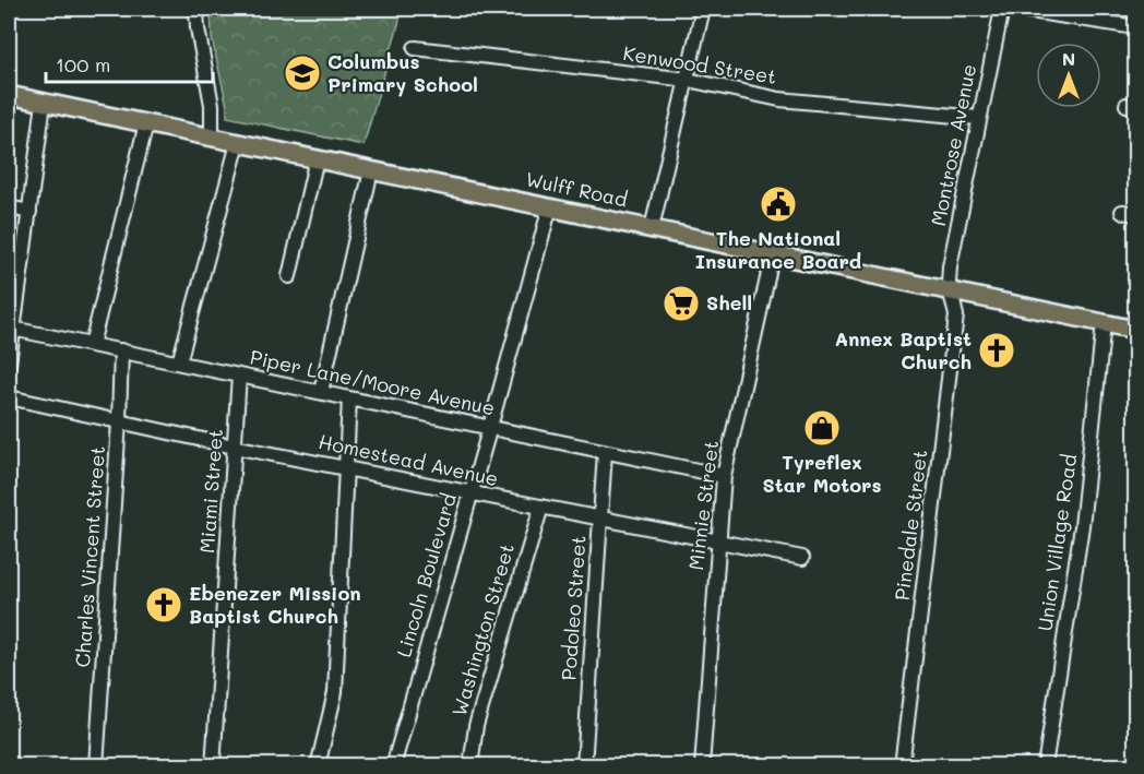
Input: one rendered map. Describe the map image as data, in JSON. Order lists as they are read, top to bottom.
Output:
{
  "streets": {
    "main road": ["Wulff Road"],
    "street": [
      "Kenwood Street",
      "Montrose Avenue",
      "Piper Lane/Moore Avenue",
      "Homestead Avenue",
      "Miami Street",
      "Minnie Street",
      "Pinedale Street",
      "Union Village Road",
      "Charles Vincent Street",
      "Lincoln Boulevard",
      "Podoleo Street",
      "Washington Street"
    ]
  },
  "crossings": [
    ["Kenwood Street", "Montrose Avenue"],
    ["Montrose Avenue", "Wulff Road"],
    ["Montrose Avenue", "Pinedale Street"],
    ["Wulff Road", "Minnie Street"],
    ["Wulff Road", "Pinedale Street"],
    ["Wulff Road", "Union Village Road"],
    ["Wulff Road", "Lincoln Boulevard"],
    ["Piper Lane/Moore Avenue", "Miami Street"],
    ["Piper Lane/Moore Avenue", "Minnie Street"],
    ["Piper Lane/Moore Avenue", "Charles Vincent Street"],
    ["Piper Lane/Moore Avenue", "Lincoln Boulevard"],
    ["Piper Lane/Moore Avenue", "Podoleo Street"],
    ["Homestead Avenue", "Miami Street"],
    ["Homestead Avenue", "Minnie Street"],
    ["Homestead Avenue", "Charles Vincent Street"],
    ["Homestead Avenue", "Lincoln Boulevard"],
    ["Homestead Avenue", "Podoleo Street"],
    ["Homestead Avenue", "Washington Street"]
  ],
  "places": {
    "school or university": ["Columbus Primary School"],
    "public building": ["The National Insurance Board"],
    "supermarket": ["Shell"],
    "church": ["Annex Baptist Church", "Ebenezer Mission Baptist Church"],
    "shop": ["Tyreflex Star Motors"]
  },
  "scale_bar": "100 m",
  "north": "top"
}
